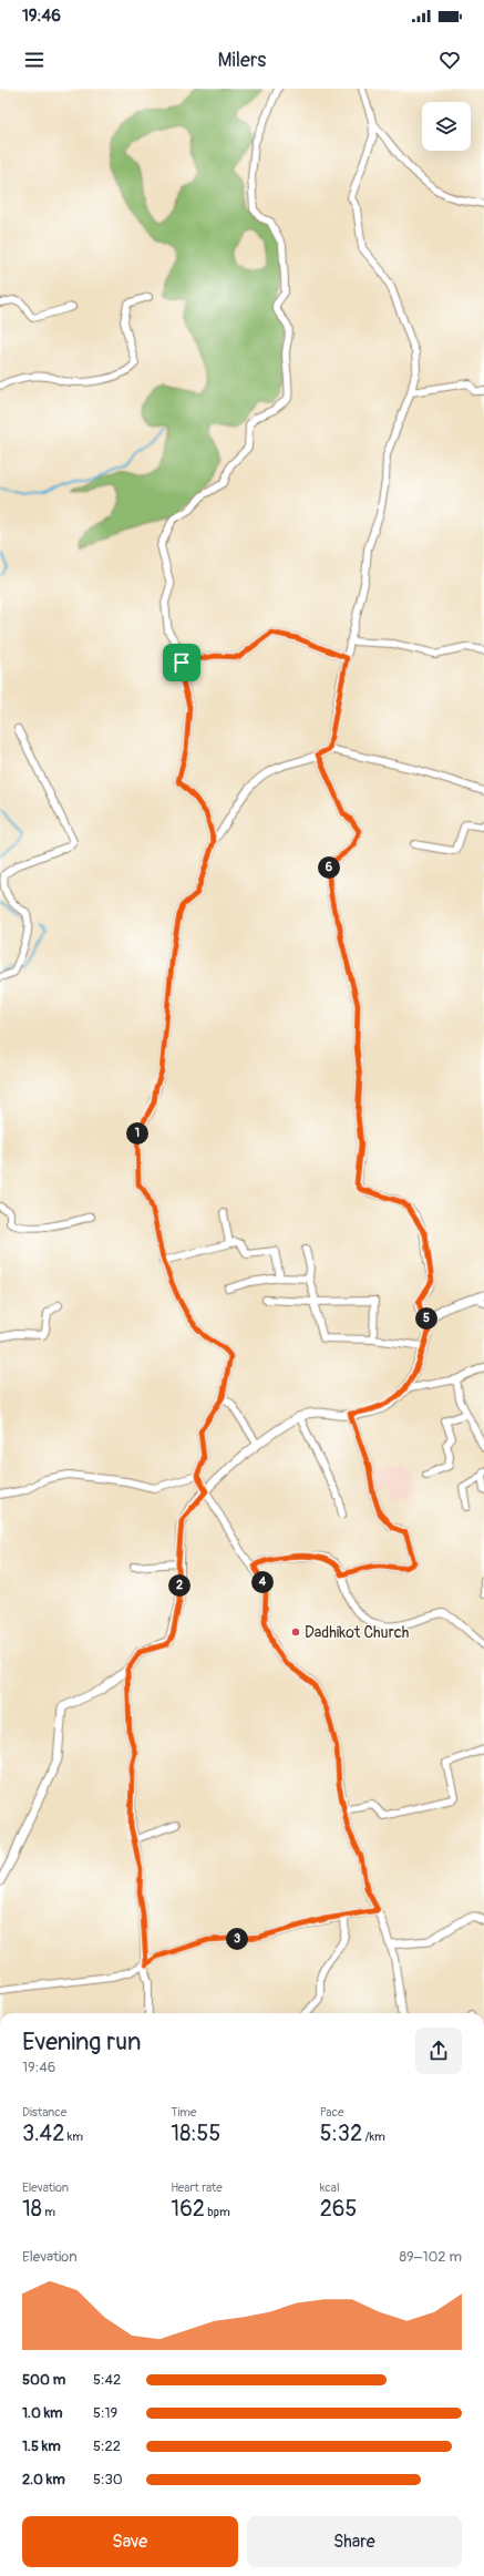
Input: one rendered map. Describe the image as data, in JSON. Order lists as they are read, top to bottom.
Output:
{
  "places": ["Dadhikot Church"],
  "page": {
    "status": "19:46",
    "header": "Milers",
    "pins": [
      "6",
      "1",
      "5",
      "4",
      "2",
      "3"
    ],
    "heading": ["Evening run", "19:46"],
    "stats": [
      ["Distance", "3.42 km"],
      ["Time", "18:55"],
      ["Pace", "5:32 /km"],
      ["Elevation", "18 m"],
      ["Heart rate", "162 bpm"],
      ["kcal", "265"]
    ],
    "chart": ["Elevation", "89–102 m"],
    "list": [
      {
        "name": "500 m",
        "note": "5:42"
      },
      {
        "name": "1.0 km",
        "note": "5:19"
      },
      {
        "name": "1.5 km",
        "note": "5:22"
      },
      {
        "name": "2.0 km",
        "note": "5:30"
      }
    ],
    "buttons": ["Save", "Share"]
  }
}
